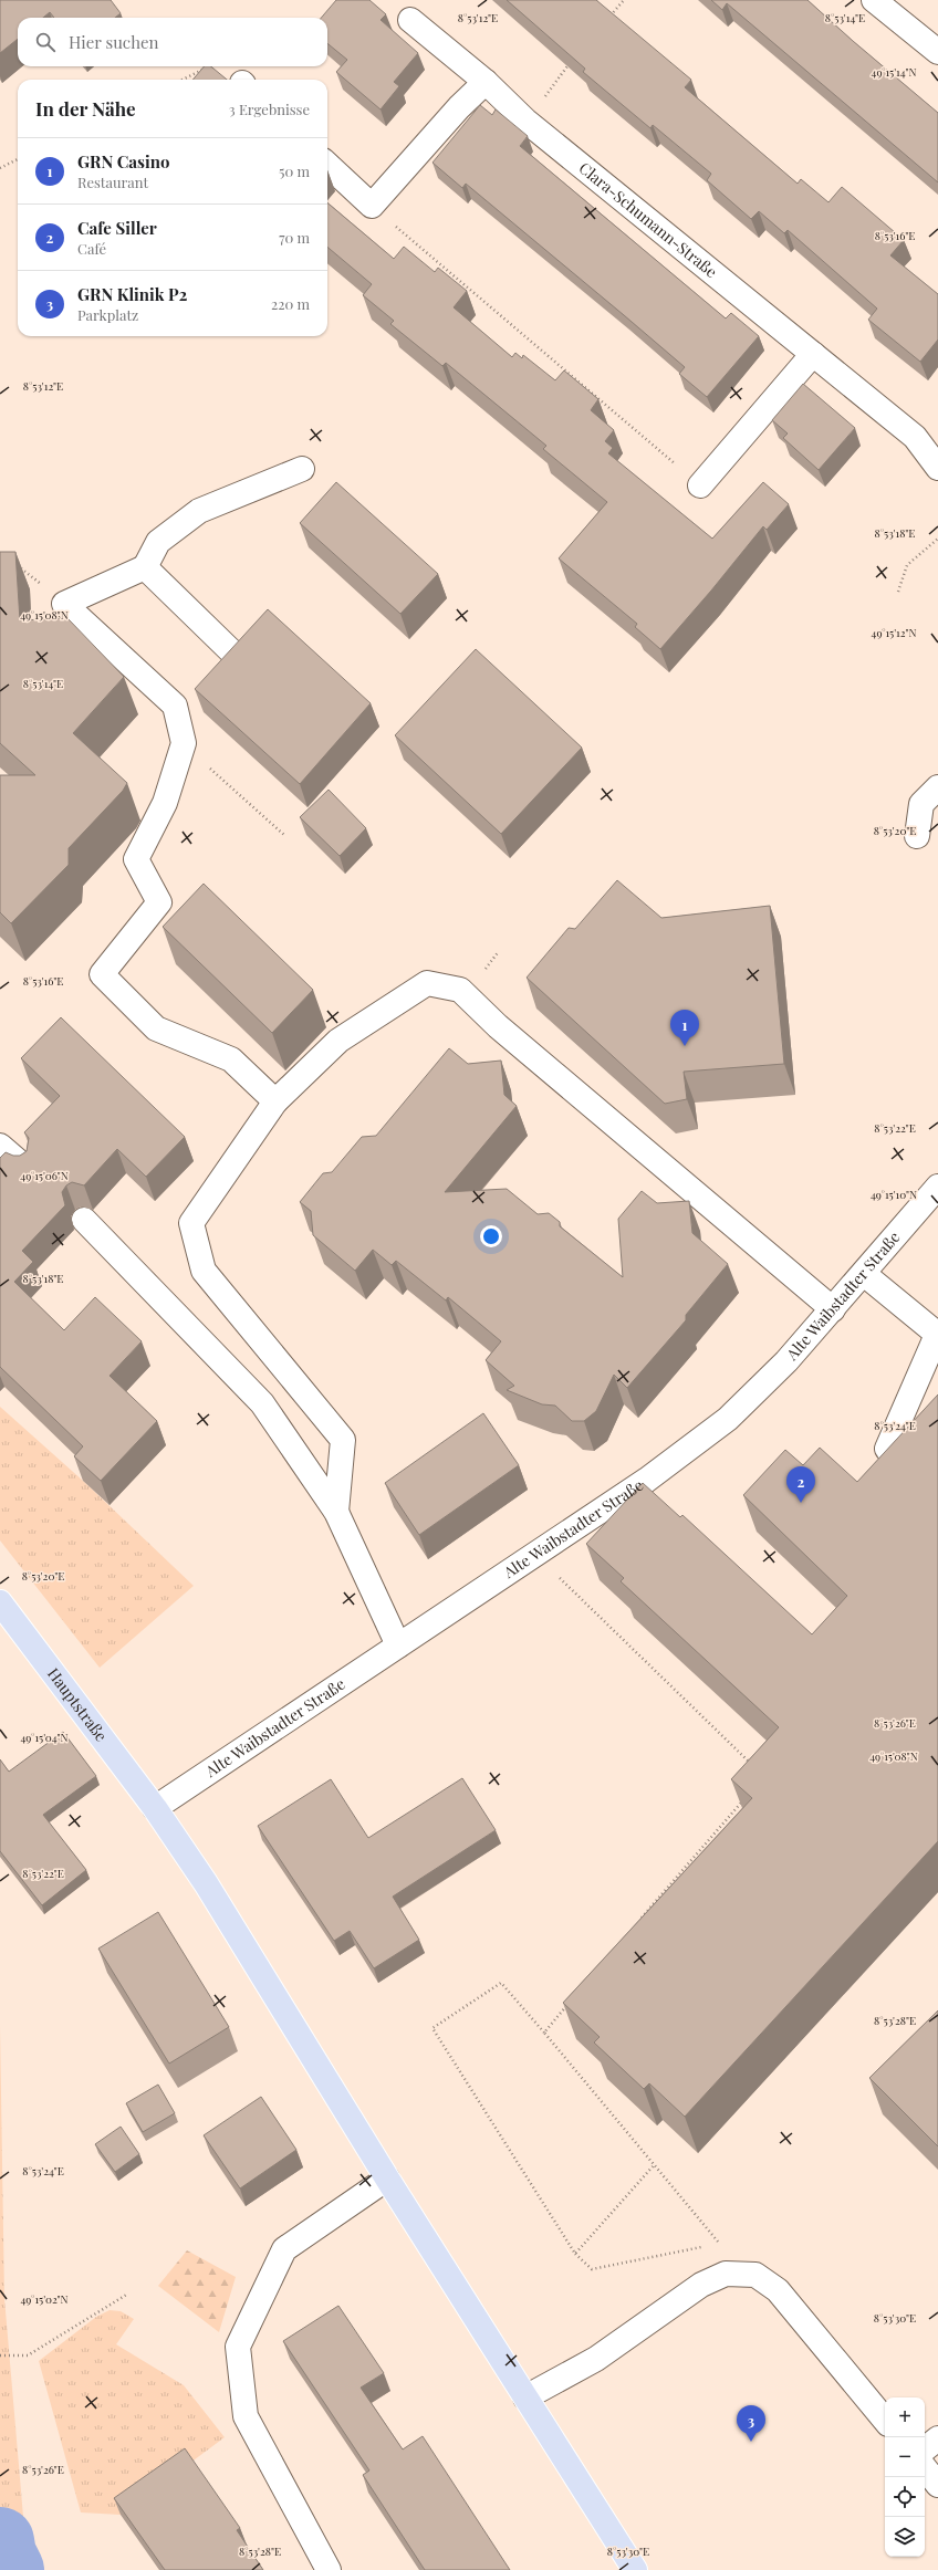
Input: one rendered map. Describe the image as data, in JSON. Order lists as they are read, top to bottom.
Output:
{
  "streets": {
    "main road": ["Hauptstraße"],
    "street": ["Clara-Schumann-Straße", "Alte Waibstadter Straße"]
  },
  "crossings": [
    ["Alte Waibstadter Straße", "Hauptstraße"]
  ],
  "page": {
    "search": "Hier suchen",
    "heading": ["In der Nähe", "3 Ergebnisse"],
    "list": [
      {
        "mark": "1",
        "name": "GRN Casino",
        "note": "Restaurant",
        "value": "50 m"
      },
      {
        "mark": "2",
        "name": "Cafe Siller",
        "note": "Café",
        "value": "70 m"
      },
      {
        "mark": "3",
        "name": "GRN Klinik P2",
        "note": "Parkplatz",
        "value": "220 m"
      }
    ],
    "pins": ["1", "2", "3"],
    "map_buttons": ["+", "−"]
  },
  "coordinates": [
    "8°53'12\"E",
    "8°53'14\"E",
    "49°15'14\"N",
    "8°53'16\"E",
    "8°53'18\"E",
    "49°15'08\"N",
    "49°15'12\"N",
    "8°53'20\"E",
    "8°53'22\"E",
    "49°15'06\"N",
    "49°15'10\"N",
    "8°53'24\"E",
    "8°53'26\"E",
    "49°15'04\"N",
    "8°53'28\"E",
    "49°15'02\"N",
    "8°53'30\"E"
  ]
}
